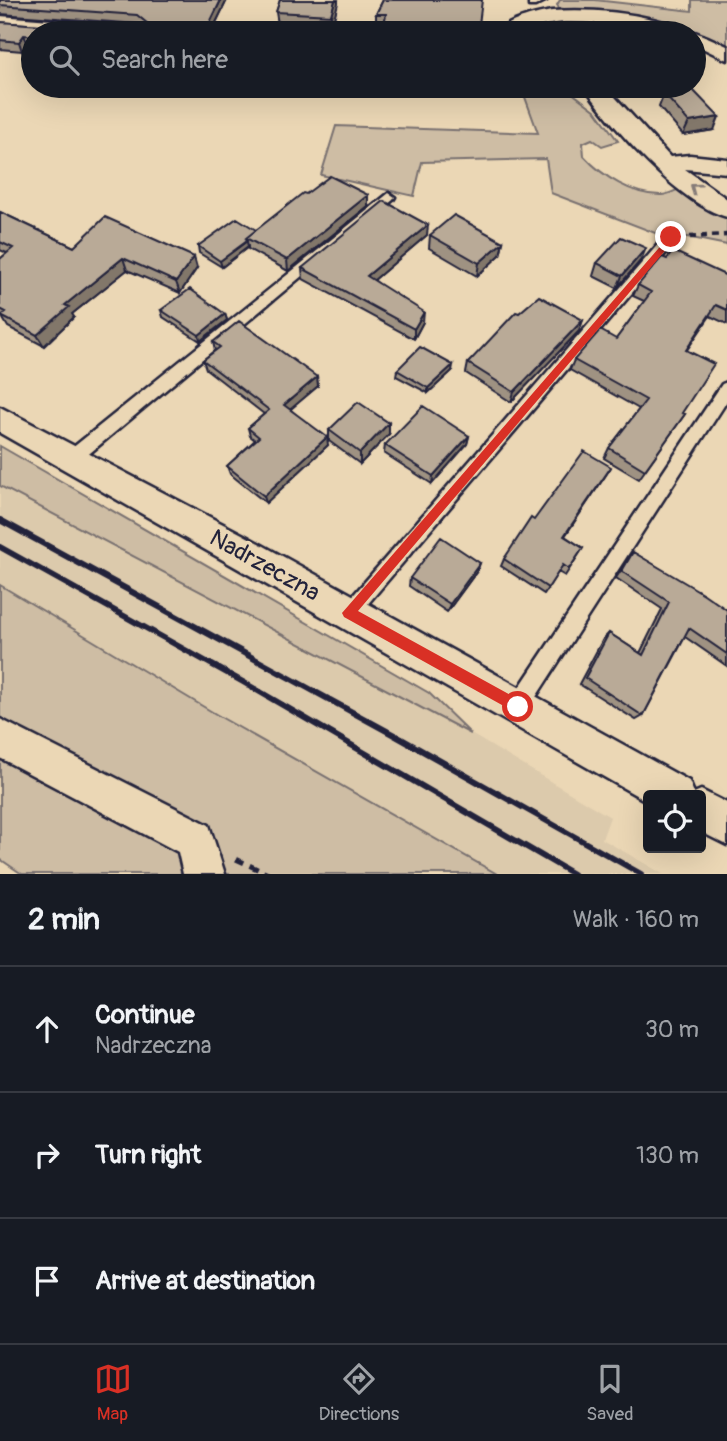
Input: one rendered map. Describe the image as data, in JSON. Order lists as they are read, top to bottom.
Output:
{
  "streets": {
    "street": ["Nadrzeczna"]
  },
  "page": {
    "search": "Search here",
    "heading": ["2 min", "Walk · 160 m"],
    "list": [
      ["Continue", "Nadrzeczna", "30 m"],
      ["Turn right", "130 m"],
      "Arrive at destination"
    ],
    "nav": ["Map", "Directions", "Saved"]
  }
}
